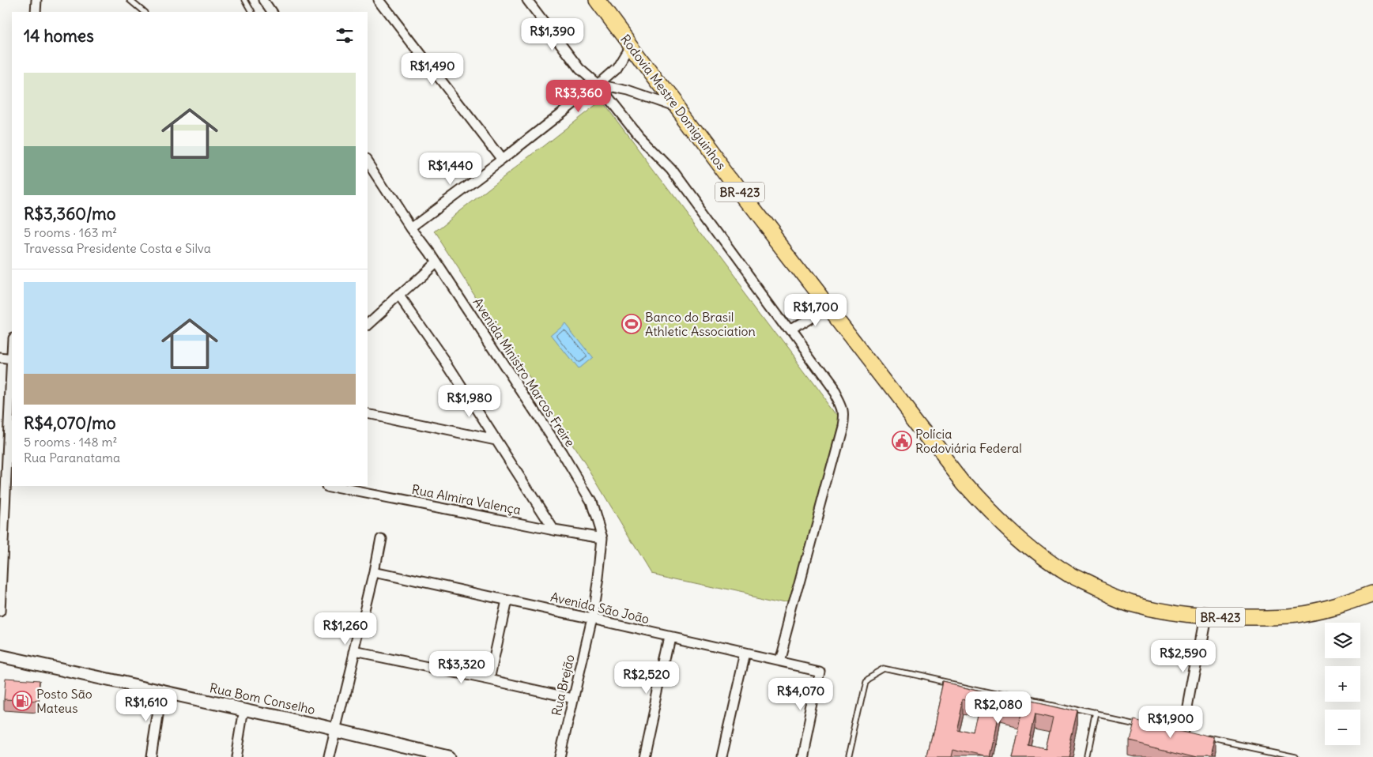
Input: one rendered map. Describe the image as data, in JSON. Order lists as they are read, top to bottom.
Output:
{
  "streets": {
    "main road": ["Rodovia Mestre Domiguinhos", "BR-423"],
    "street": [
      "Avenida Ministro Marcos Freire",
      "Rua Almira Valença",
      "Avenida São João",
      "Rua Brejão",
      "Rua Bom Conselho"
    ]
  },
  "crossings": [
    ["Avenida Ministro Marcos Freire", "Rua Almira Valença"],
    ["Avenida Ministro Marcos Freire", "Avenida São João"],
    ["Avenida Ministro Marcos Freire", "Rua Brejão"],
    ["Avenida São João", "Rua Brejão"]
  ],
  "places": {
    "sports": ["Banco do Brasil Athletic Association"],
    "public building": ["Polícia Rodoviária Federal"],
    "fuel station": ["Posto São Mateus"]
  },
  "page": {
    "heading": "14 homes",
    "price": [
      "R$1,390",
      "R$1,490",
      "R$3,360",
      "R$1,440",
      "R$1,700",
      "R$1,980",
      "R$1,260",
      "R$2,590",
      "R$3,320",
      "R$2,520",
      "R$4,070",
      "R$1,610",
      "R$2,080",
      "R$1,900"
    ],
    "list": [
      {
        "name": "R$3,360/mo",
        "note": "5 rooms · 163 m² · Travessa Presidente Costa e Silva"
      },
      {
        "name": "R$4,070/mo",
        "note": "5 rooms · 148 m² · Rua Paranatama"
      }
    ],
    "map_buttons": ["+", "−"]
  }
}
